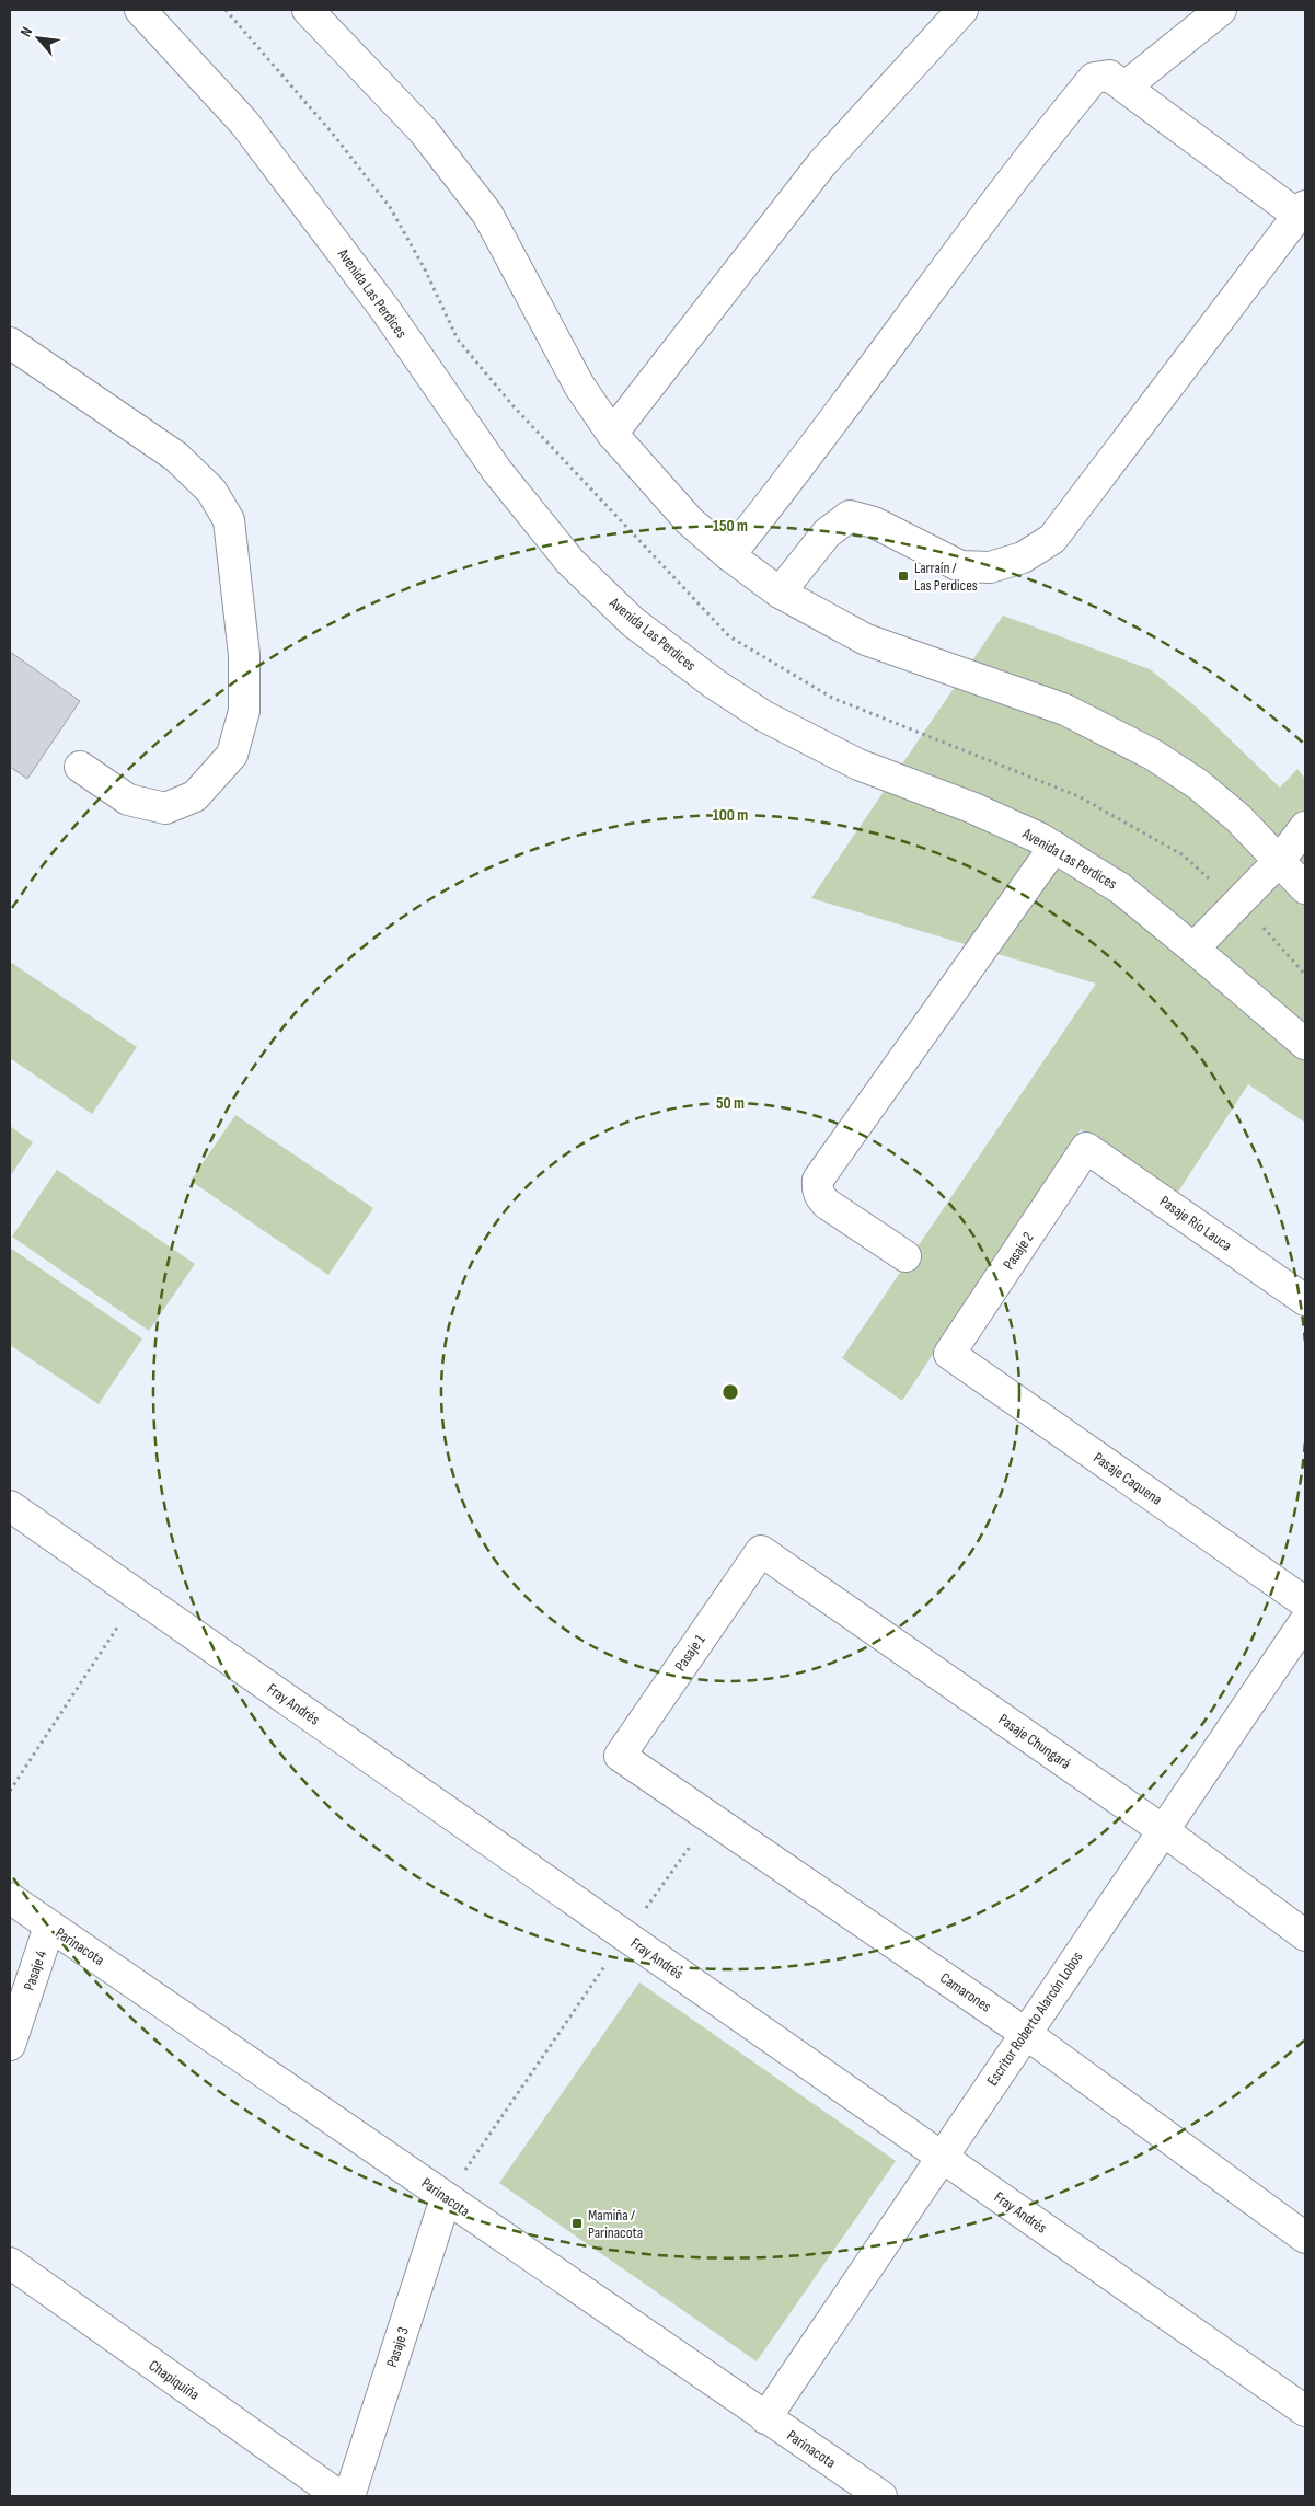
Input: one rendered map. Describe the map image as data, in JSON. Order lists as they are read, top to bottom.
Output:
{
  "streets": {
    "street": [
      "Avenida Las Perdices",
      "Pasaje Río Lauca",
      "Pasaje 2",
      "Pasaje Caquena",
      "Pasaje 1",
      "Fray Andrés",
      "Pasaje Chungará",
      "Parinacota",
      "Pasaje 4",
      "Camarones",
      "Escritor Roberto Alarcón Lobos",
      "Pasaje 3",
      "Chapiquiña"
    ]
  },
  "crossings": [
    ["Pasaje Río Lauca", "Pasaje 2"],
    ["Pasaje 2", "Pasaje Caquena"],
    ["Pasaje 1", "Pasaje Chungará"],
    ["Pasaje 1", "Camarones"],
    ["Fray Andrés", "Escritor Roberto Alarcón Lobos"],
    ["Pasaje Chungará", "Escritor Roberto Alarcón Lobos"],
    ["Parinacota", "Pasaje 4"],
    ["Parinacota", "Escritor Roberto Alarcón Lobos"],
    ["Parinacota", "Pasaje 3"],
    ["Camarones", "Escritor Roberto Alarcón Lobos"]
  ],
  "places": {
    "transit": ["Larraín / Las Perdices", "Mamiña / Parinacota"]
  },
  "north": "top left",
  "rings": ["150 m", "100 m", "50 m"]
}
